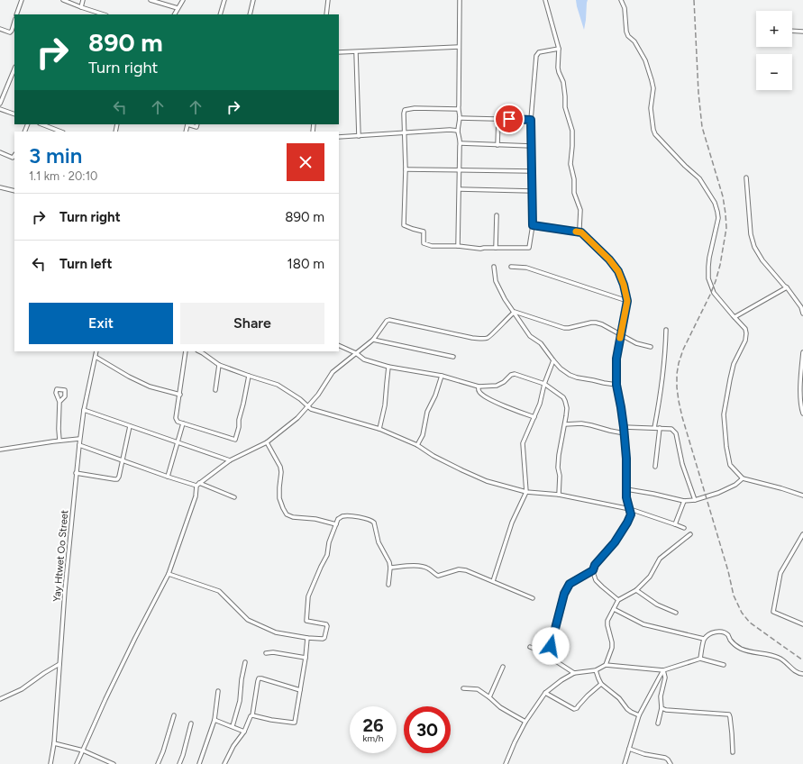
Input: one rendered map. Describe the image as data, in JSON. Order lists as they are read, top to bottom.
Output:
{
  "streets": {
    "street": ["Yay Htwet Oo Street"]
  },
  "page": {
    "map_buttons": ["+", "−"],
    "turn": ["890 m", "Turn right"],
    "heading": ["3 min", "1.1 km · 20:10"],
    "list": [
      {
        "name": "Turn right",
        "value": "890 m"
      },
      {
        "name": "Turn left",
        "value": "180 m"
      }
    ],
    "buttons": ["Exit", "Share"],
    "speed": "26 km/h",
    "limit": "30"
  }
}
